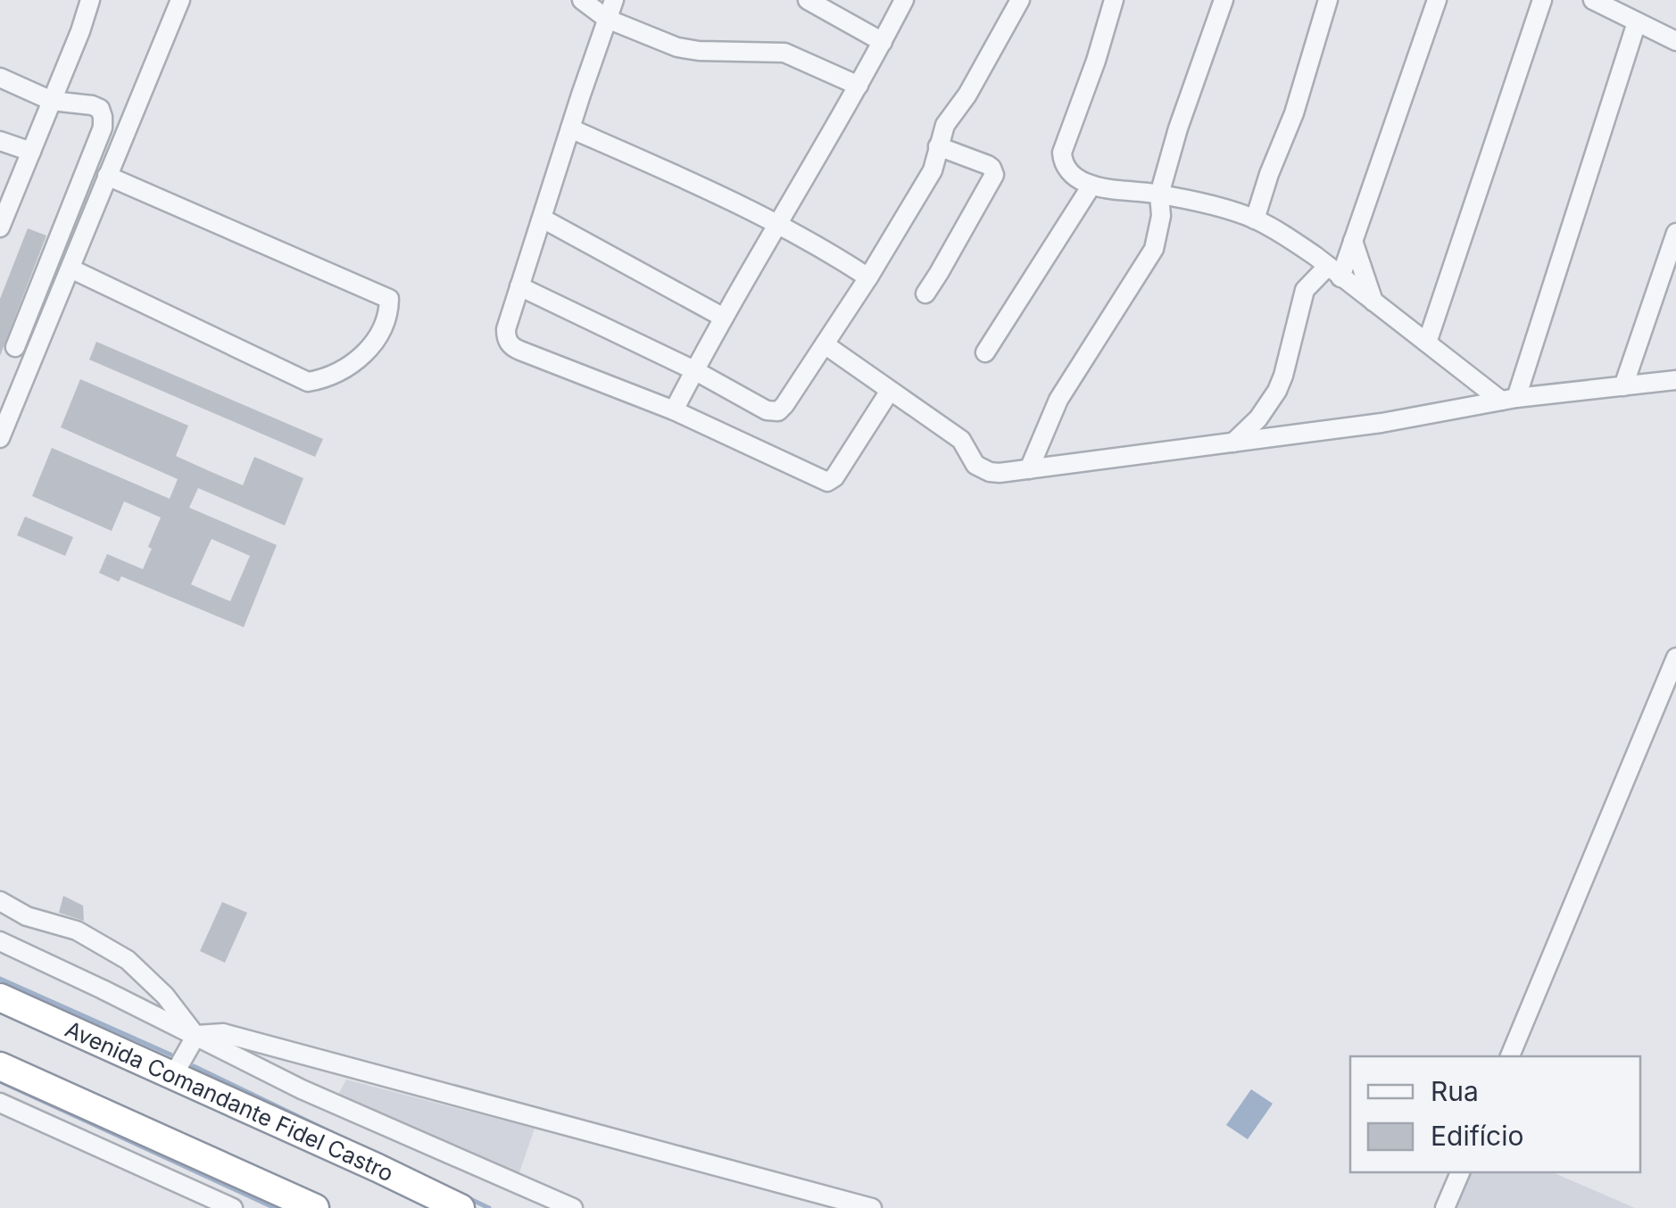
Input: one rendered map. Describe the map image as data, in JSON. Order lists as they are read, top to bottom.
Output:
{
  "streets": {
    "highway": ["Avenida Comandante Fidel Castro"]
  },
  "legend": ["Rua", "Edifício"]
}
